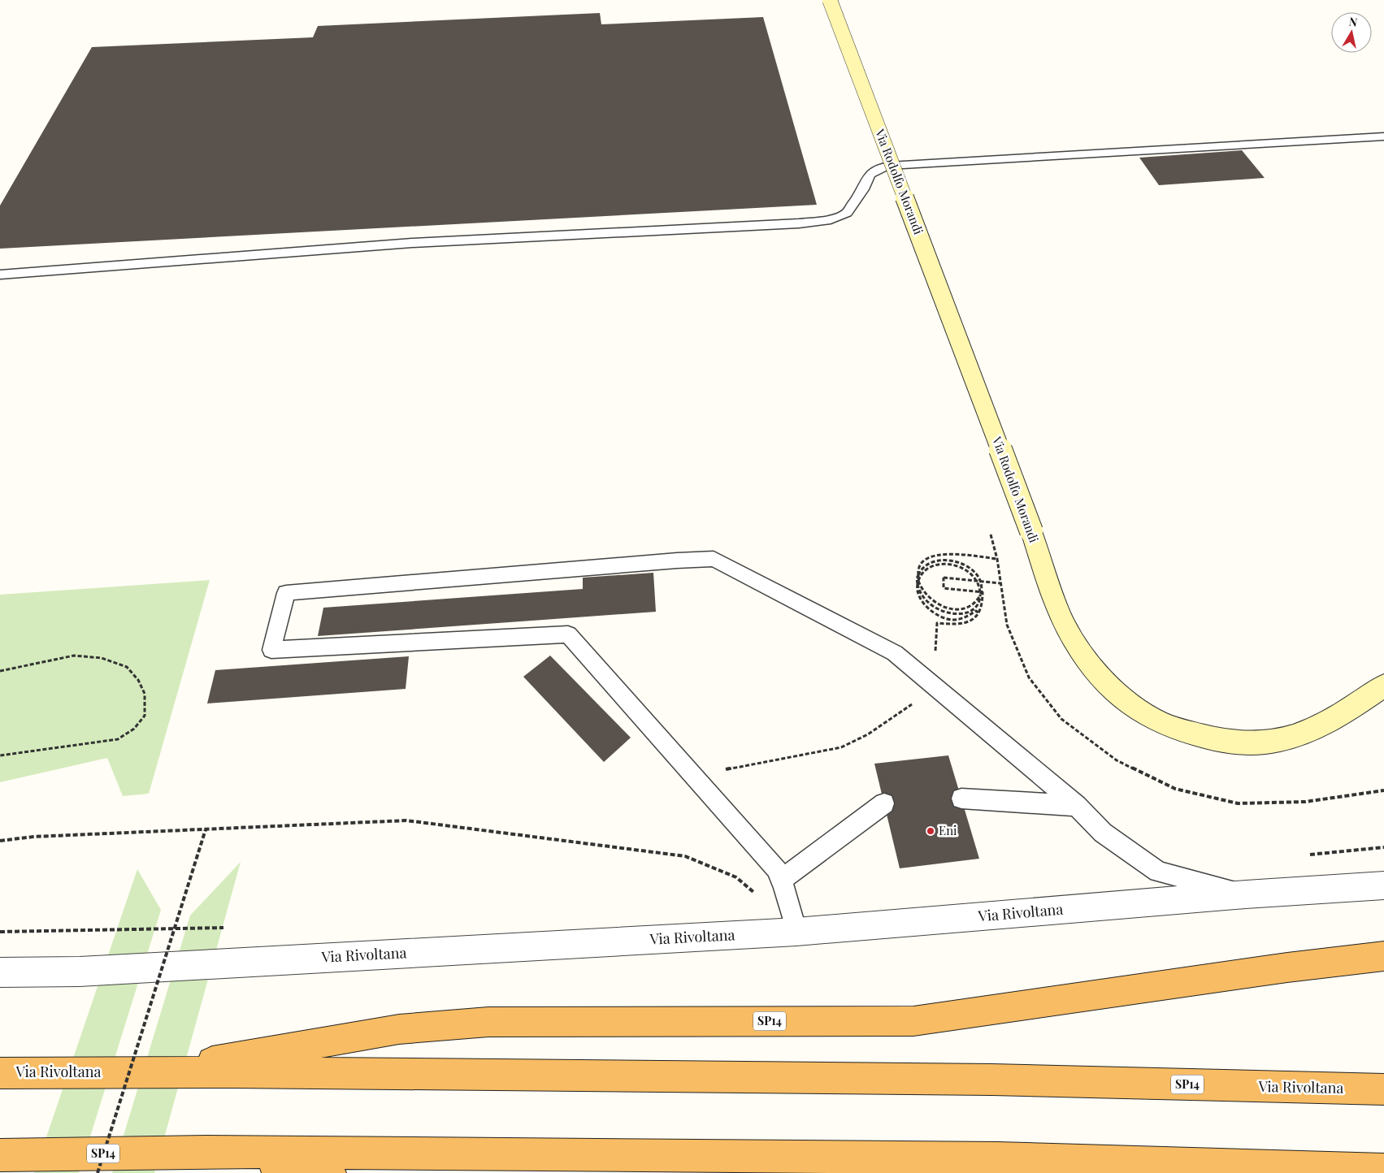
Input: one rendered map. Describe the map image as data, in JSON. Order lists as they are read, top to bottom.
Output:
{
  "streets": {
    "highway": ["Via Rivoltana", "SP14"],
    "main road": ["Via Rodolfo Morandi"]
  },
  "crossings": [
    ["Via Rivoltana", "SP14"]
  ],
  "places": ["Eni"],
  "north": "top"
}
